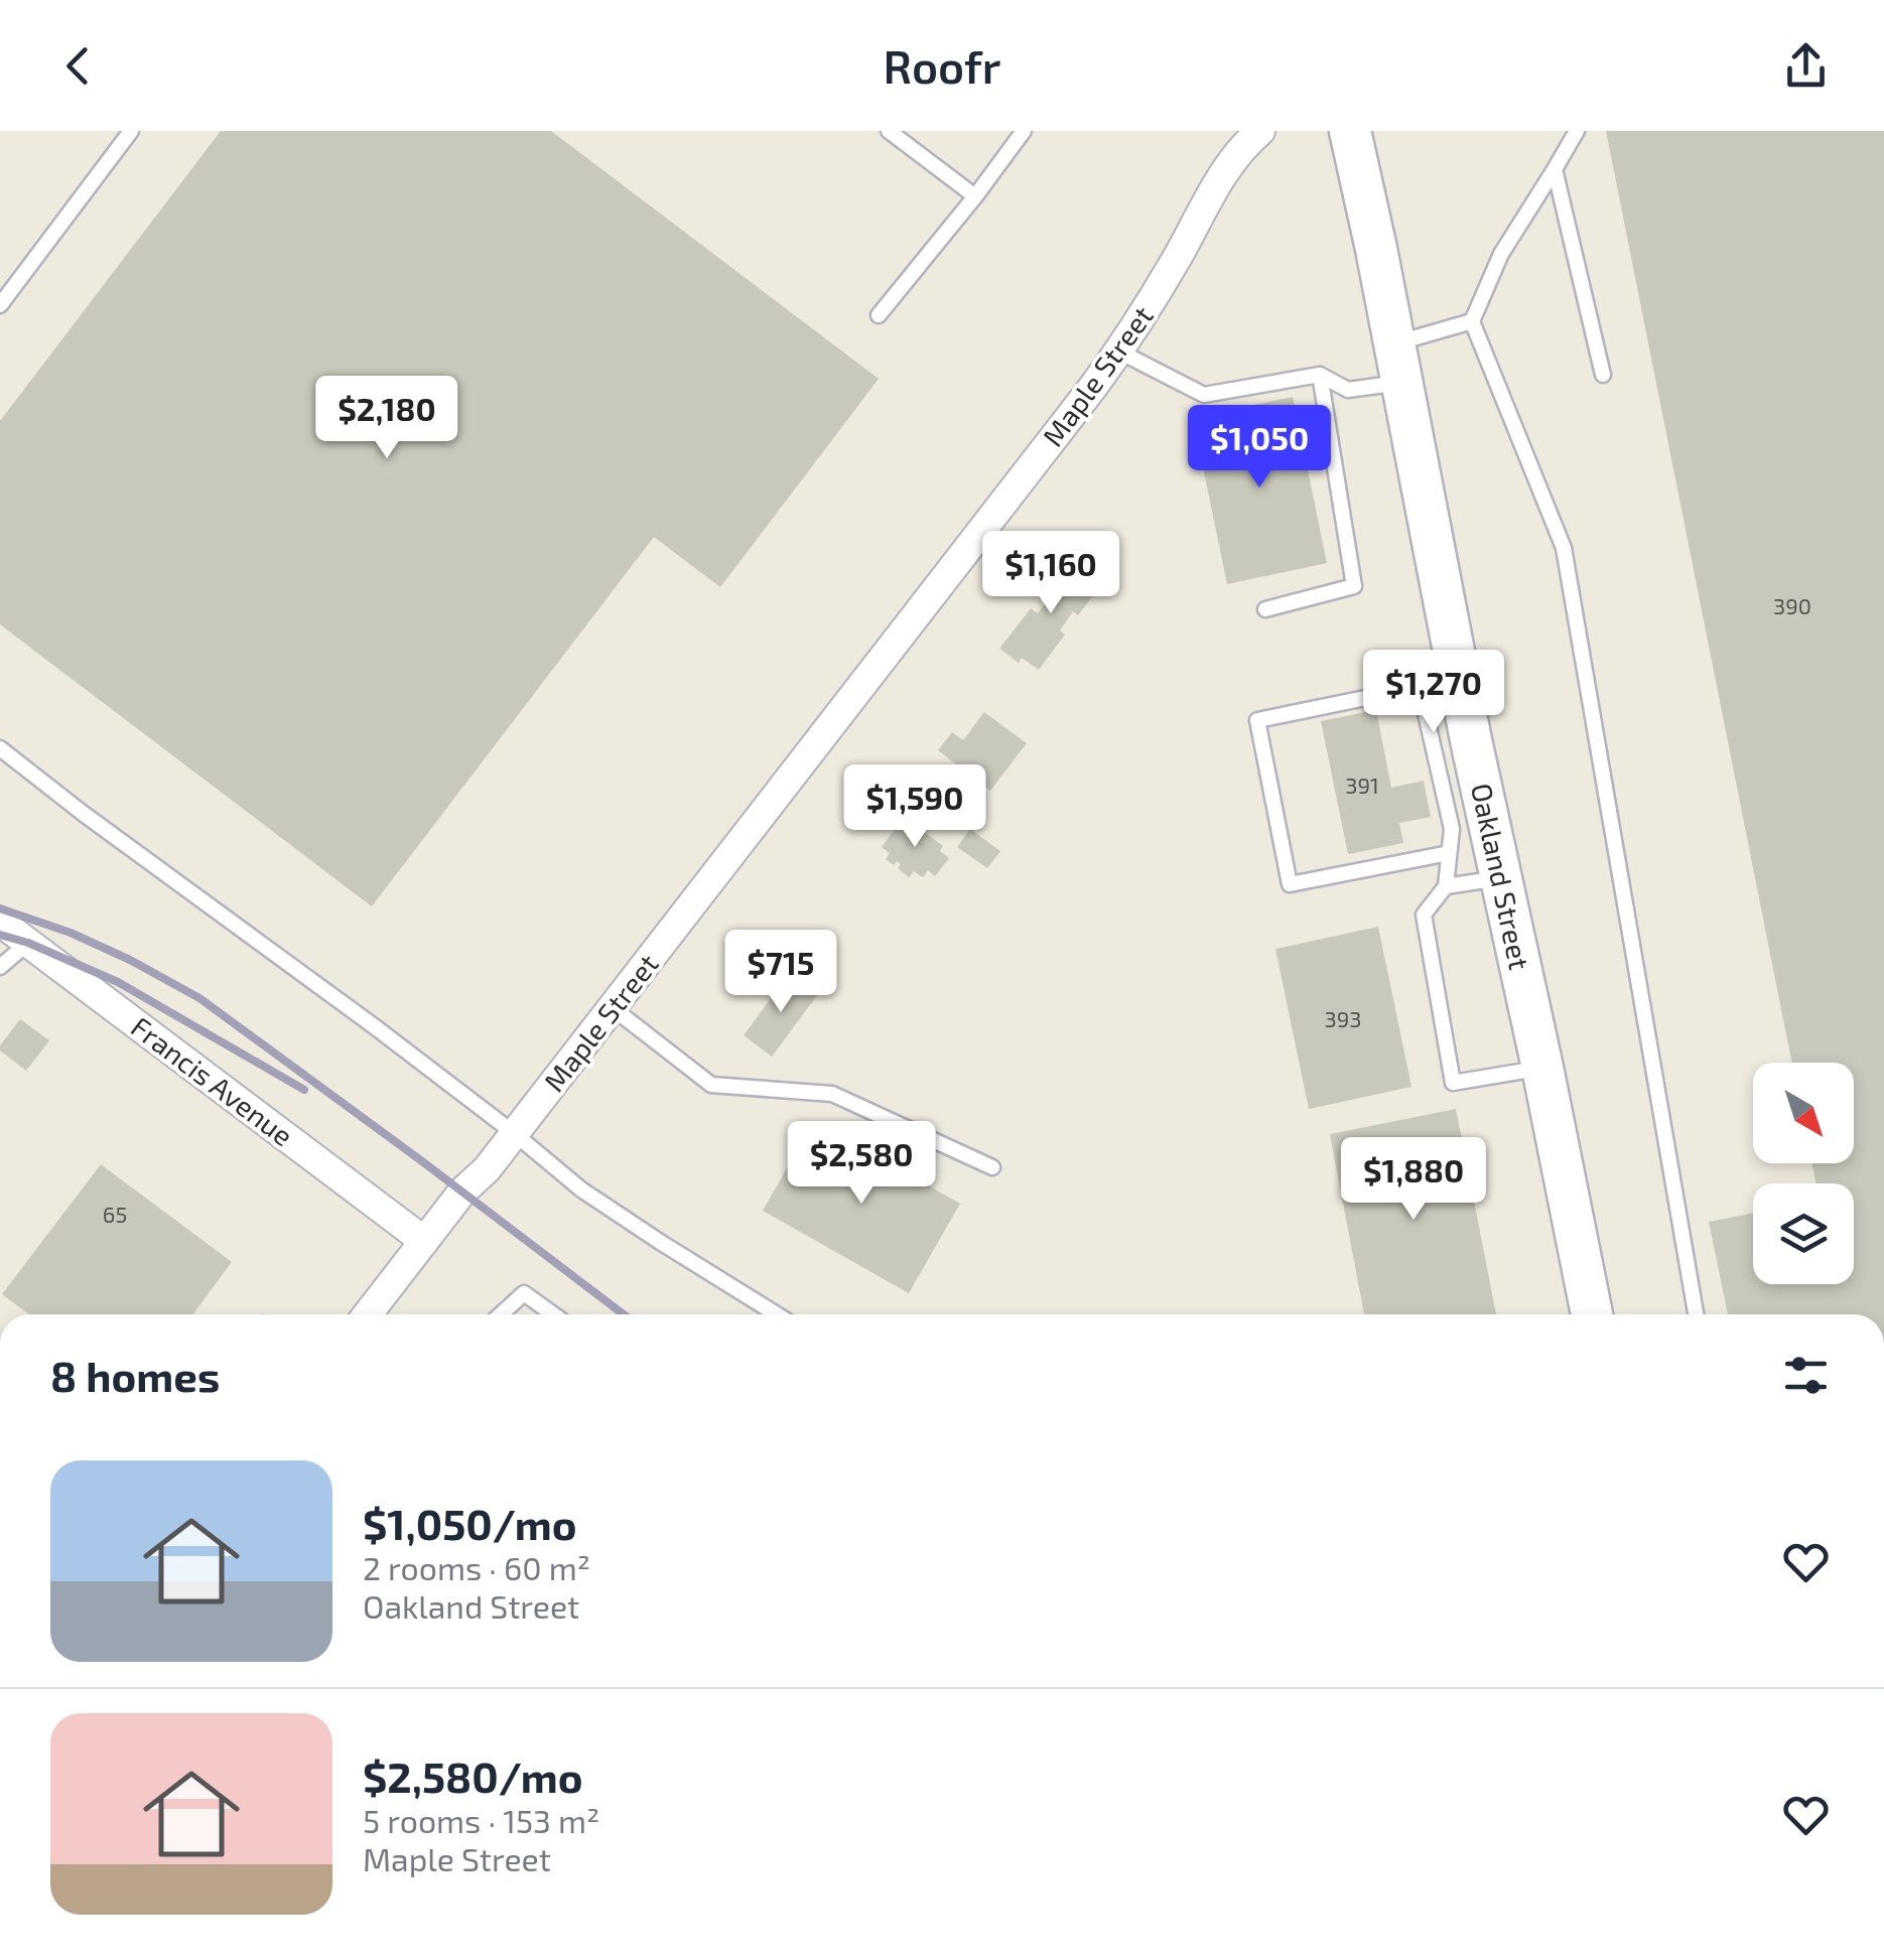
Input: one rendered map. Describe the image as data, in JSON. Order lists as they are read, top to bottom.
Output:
{
  "streets": {
    "main road": ["Oakland Street"],
    "street": ["Maple Street", "Francis Avenue"]
  },
  "crossings": [
    ["Maple Street", "Francis Avenue"]
  ],
  "house_numbers": [
    "390",
    "391",
    "393",
    "65"
  ],
  "north": "bottom right",
  "page": {
    "header": "Roofr",
    "price": [
      "$2,180",
      "$1,050",
      "$1,160",
      "$1,270",
      "$1,590",
      "$715",
      "$2,580",
      "$1,880"
    ],
    "heading": "8 homes",
    "list": [
      {
        "name": "$1,050/mo",
        "note": "2 rooms · 60 m² · Oakland Street"
      },
      {
        "name": "$2,580/mo",
        "note": "5 rooms · 153 m² · Maple Street"
      }
    ]
  }
}
